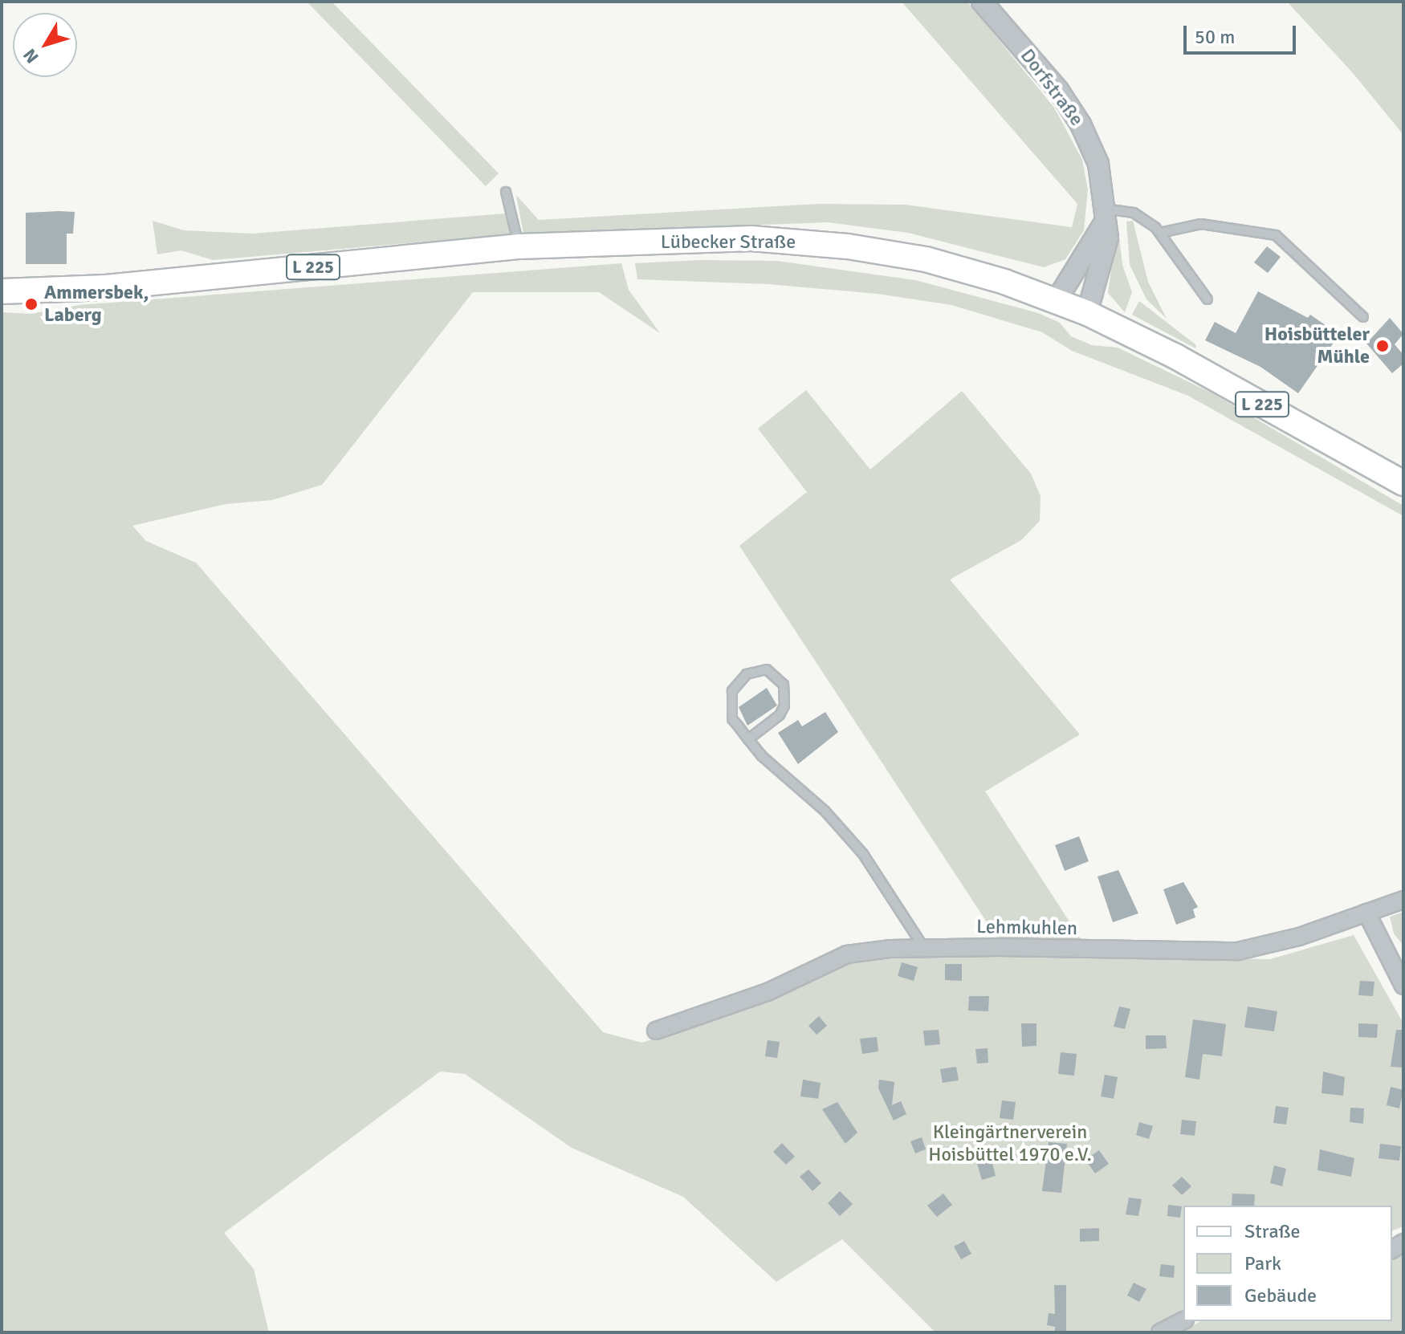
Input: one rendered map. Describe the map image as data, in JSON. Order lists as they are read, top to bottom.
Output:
{
  "streets": {
    "main road": ["Lübecker Straße", "L 225"],
    "street": ["Dorfstraße", "Lehmkuhlen"]
  },
  "crossings": [
    ["Dorfstraße", "Lübecker Straße"]
  ],
  "parks": ["Kleingärtnerverein Hoisbüttel 1970 e.V."],
  "places": ["Ammersbek, Laberg", "Hoisbütteler Mühle"],
  "legend": ["Straße", "Park", "Gebäude"],
  "scale_bar": "50 m",
  "north": "bottom left"
}
